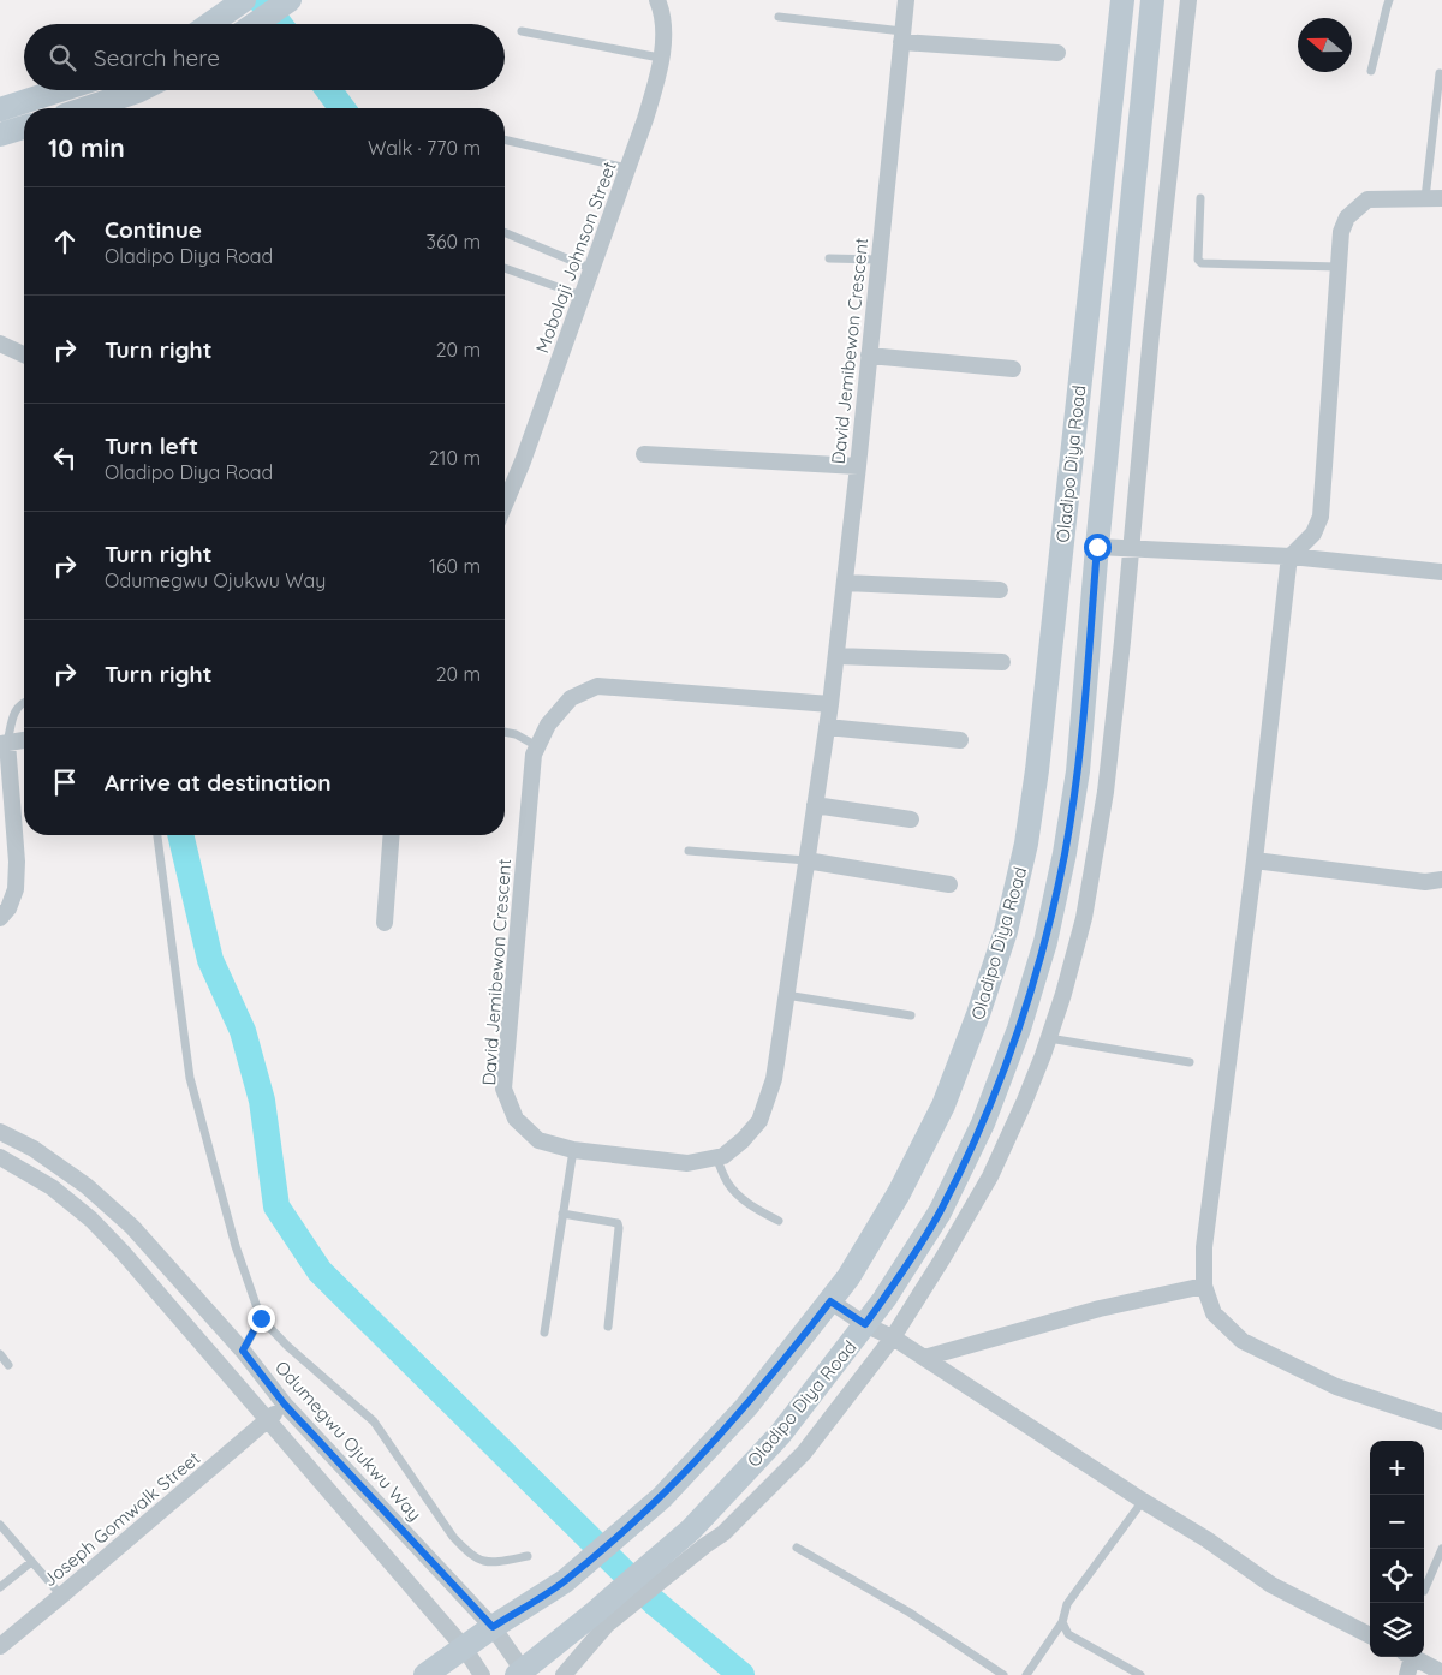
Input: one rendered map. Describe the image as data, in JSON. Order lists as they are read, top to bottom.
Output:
{
  "streets": {
    "main road": ["Oladipo Diya Road"],
    "street": [
      "Mobolaji Johnson Street",
      "David Jemibewon Crescent",
      "Odumegwu Ojukwu Way",
      "Joseph Gomwalk Street"
    ]
  },
  "crossings": [
    ["Oladipo Diya Road", "Odumegwu Ojukwu Way"],
    ["Odumegwu Ojukwu Way", "Joseph Gomwalk Street"]
  ],
  "north": "left",
  "page": {
    "search": "Search here",
    "heading": ["10 min", "Walk · 770 m"],
    "list": [
      ["Continue", "Oladipo Diya Road", "360 m"],
      ["Turn right", "20 m"],
      ["Turn left", "Oladipo Diya Road", "210 m"],
      ["Turn right", "Odumegwu Ojukwu Way", "160 m"],
      ["Turn right", "20 m"],
      "Arrive at destination"
    ],
    "map_buttons": ["+", "−"]
  }
}
